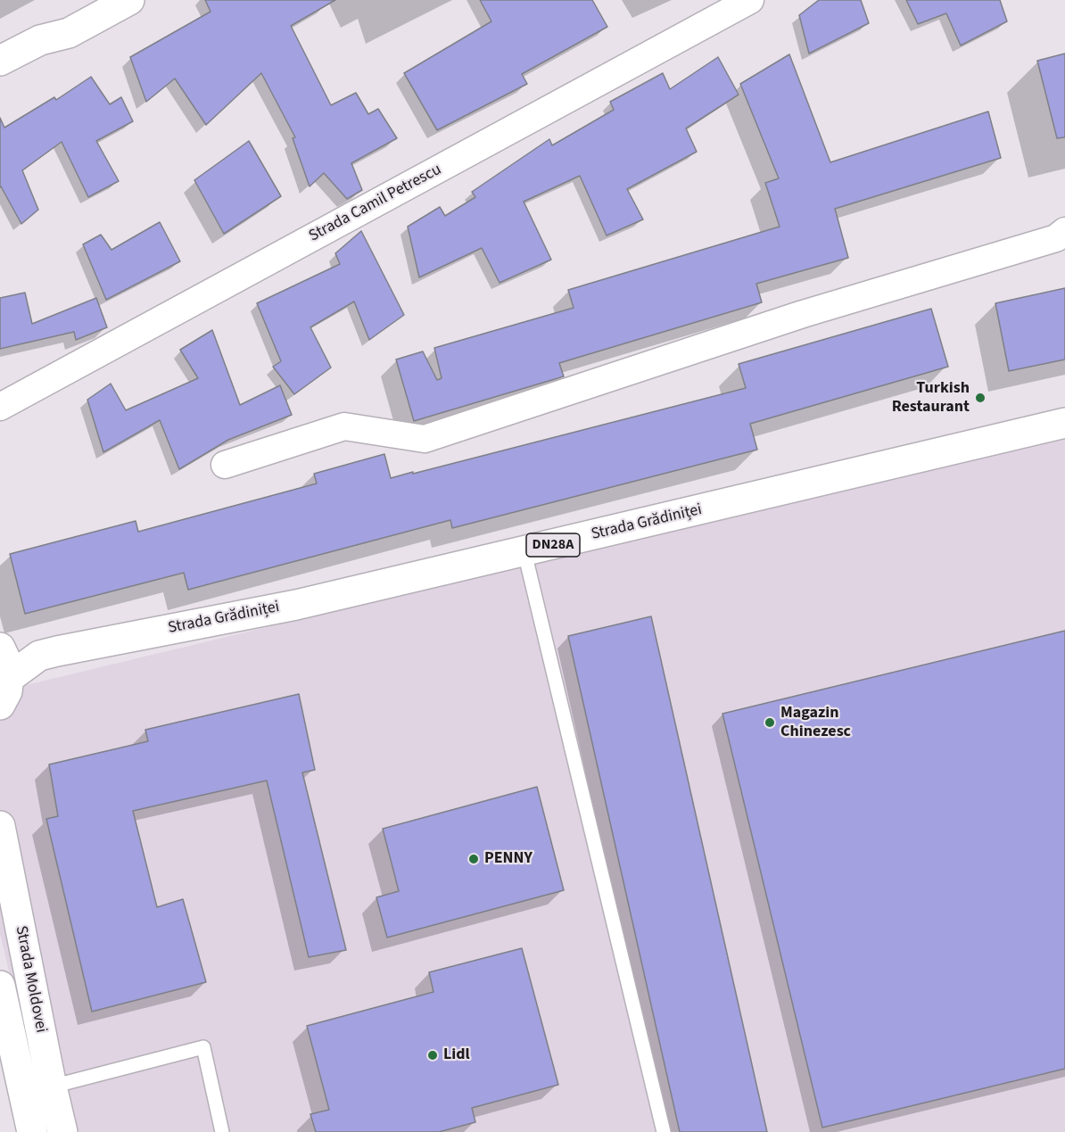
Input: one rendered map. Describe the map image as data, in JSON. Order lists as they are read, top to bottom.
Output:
{
  "streets": {
    "main road": ["Strada Grădiniței", "DN28A", "Strada Moldovei"],
    "street": ["Strada Camil Petrescu"]
  },
  "crossings": [
    ["Strada Grădiniței", "DN28A"]
  ],
  "places": [
    "Turkish Restaurant",
    "Magazin Chinezesc",
    "PENNY",
    "Lidl"
  ]
}
